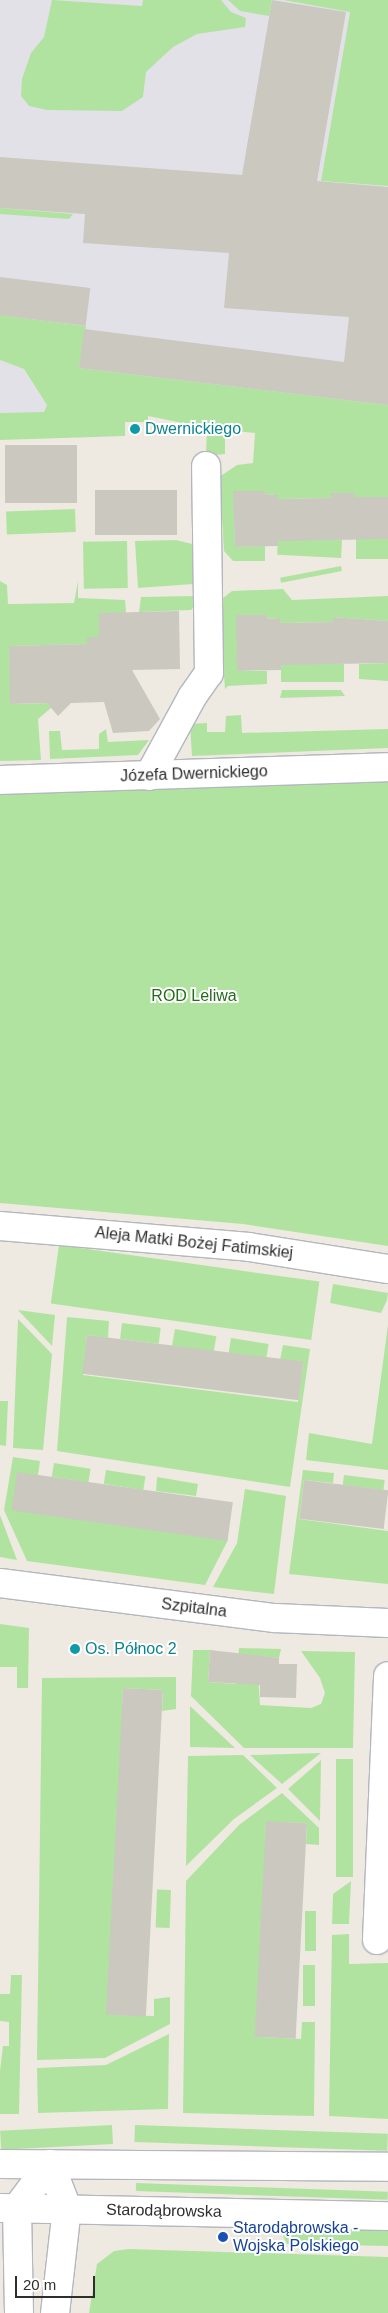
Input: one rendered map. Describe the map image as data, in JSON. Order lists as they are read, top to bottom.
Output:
{
  "streets": {
    "street": [
      "Józefa Dwernickiego",
      "Aleja Matki Bożej Fatimskiej",
      "Szpitalna",
      "Starodąbrowska"
    ]
  },
  "parks": ["ROD Leliwa"],
  "places": ["Dwernickiego", "Os. Północ 2", "Starodąbrowska - Wojska Polskiego"],
  "scale_bar": "20 m"
}
